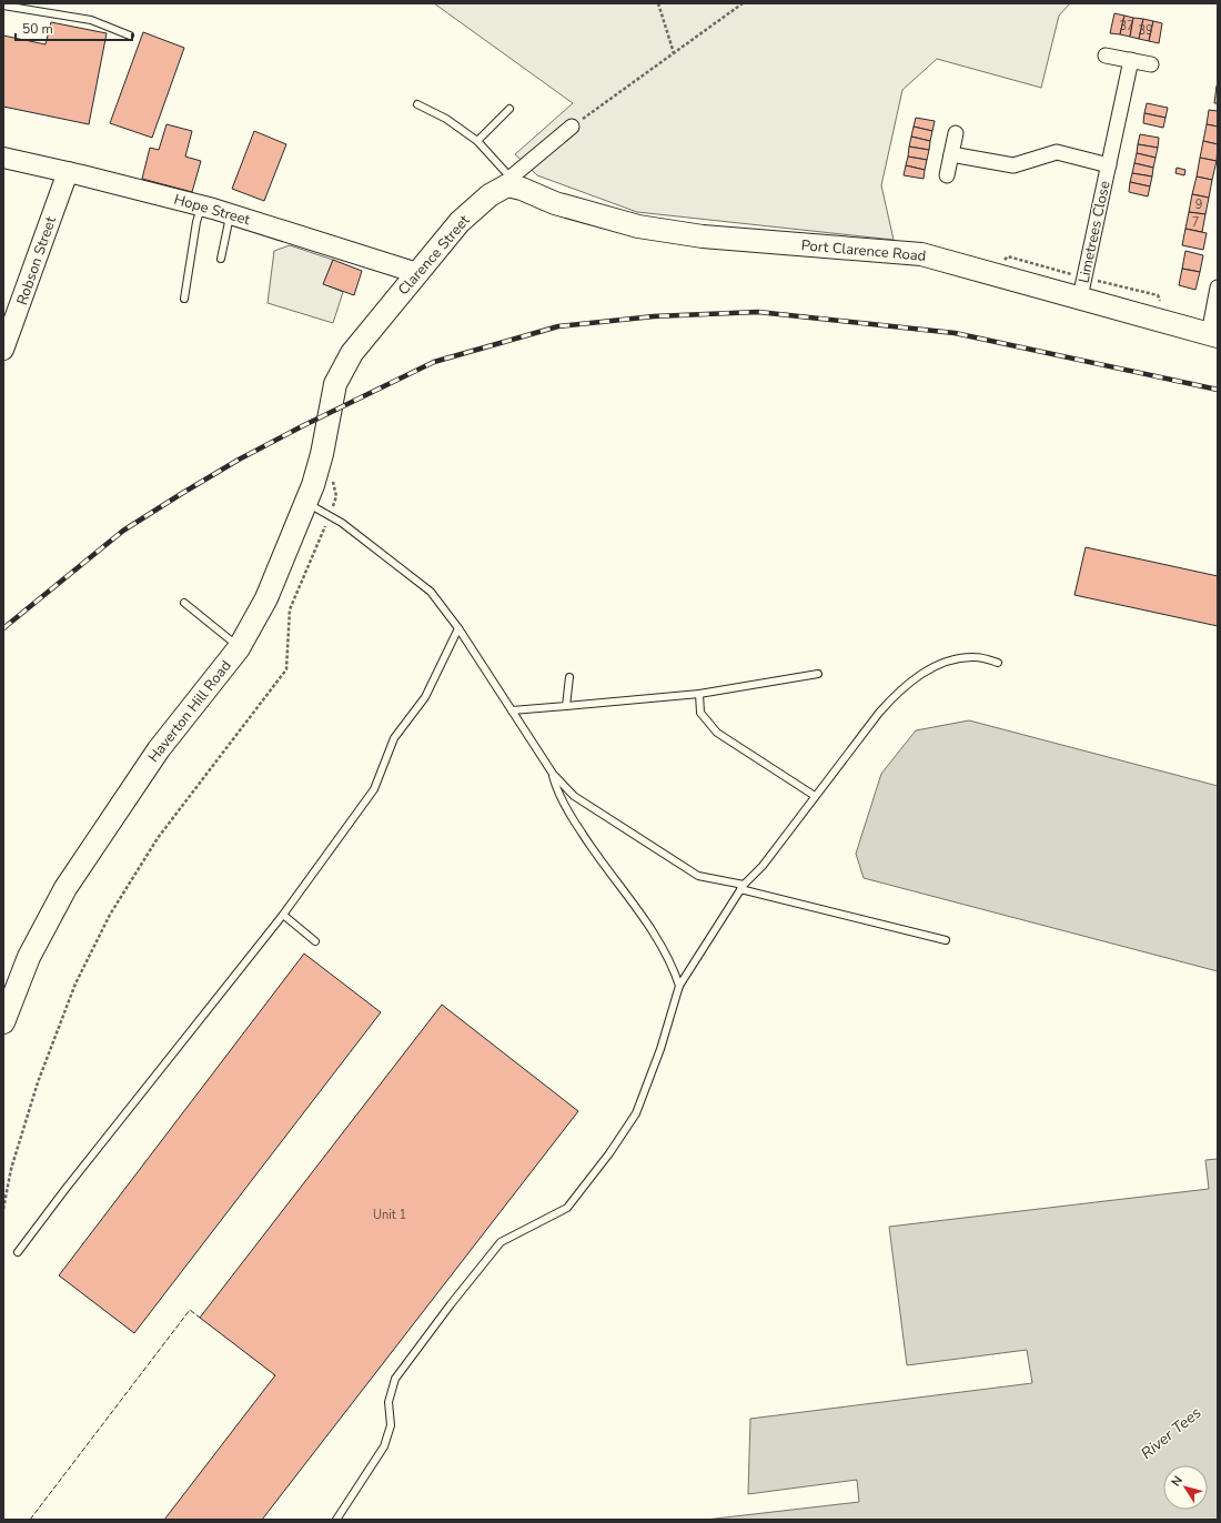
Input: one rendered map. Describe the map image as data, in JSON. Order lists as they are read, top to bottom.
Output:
{
  "streets": {
    "main road": [
      "Hope Street",
      "Port Clarence Road",
      "Clarence Street",
      "Robson Street",
      "Haverton Hill Road"
    ],
    "street": ["Limetrees Close"]
  },
  "crossings": [
    ["Hope Street", "Clarence Street"],
    ["Hope Street", "Robson Street"],
    ["Limetrees Close", "Port Clarence Road"],
    ["Port Clarence Road", "Clarence Street"],
    ["Clarence Street", "Haverton Hill Road"]
  ],
  "water": ["River Tees"],
  "house_numbers": [
    "37",
    "39",
    "9",
    "7",
    "Unit 1"
  ],
  "scale_bar": "50 m",
  "north": "top left"
}
